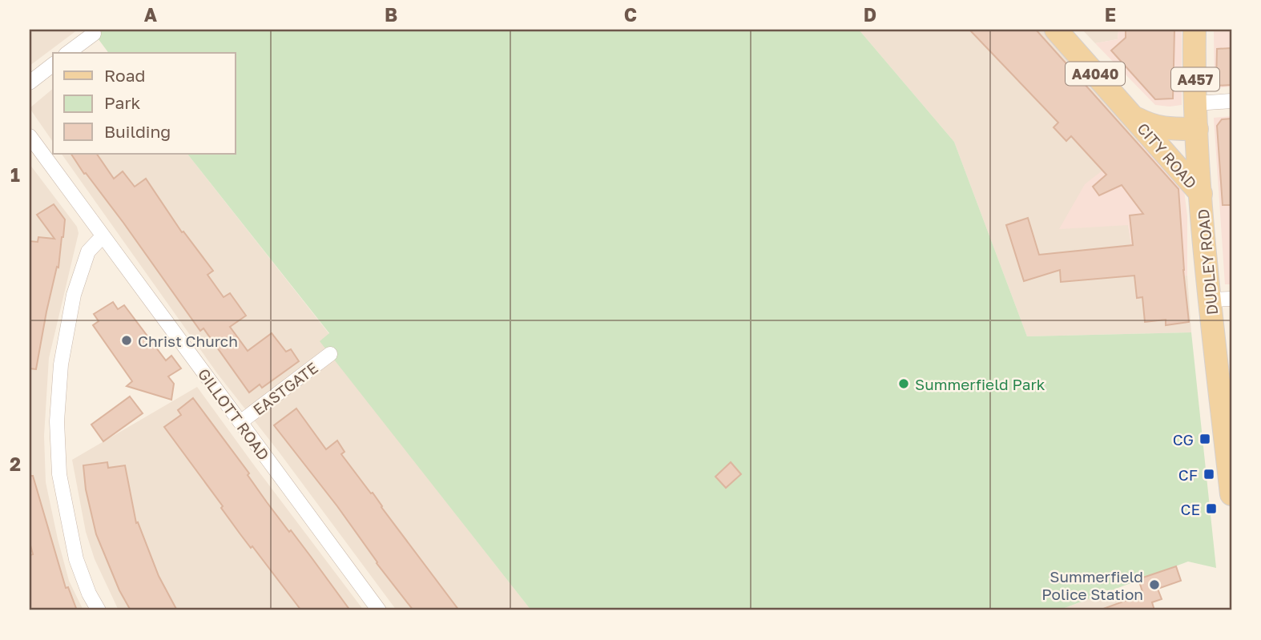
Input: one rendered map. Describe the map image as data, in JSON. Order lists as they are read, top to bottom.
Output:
{
  "streets": {
    "main road": [
      "A4040",
      "A457",
      "CITY ROAD",
      "DUDLEY ROAD"
    ],
    "street": ["EASTGATE", "GILLOTT ROAD"]
  },
  "crossings": [
    ["CITY ROAD", "DUDLEY ROAD"],
    ["EASTGATE", "GILLOTT ROAD"]
  ],
  "places": {
    "other": ["Christ Church", "Summerfield Park", "Summerfield Police Station"],
    "transit": ["CG", "CF", "CE"]
  },
  "legend": ["Road", "Park", "Building"],
  "grid": {
    "columns": [
      "A",
      "B",
      "C",
      "D",
      "E"
    ],
    "rows": ["1", "2"]
  }
}
